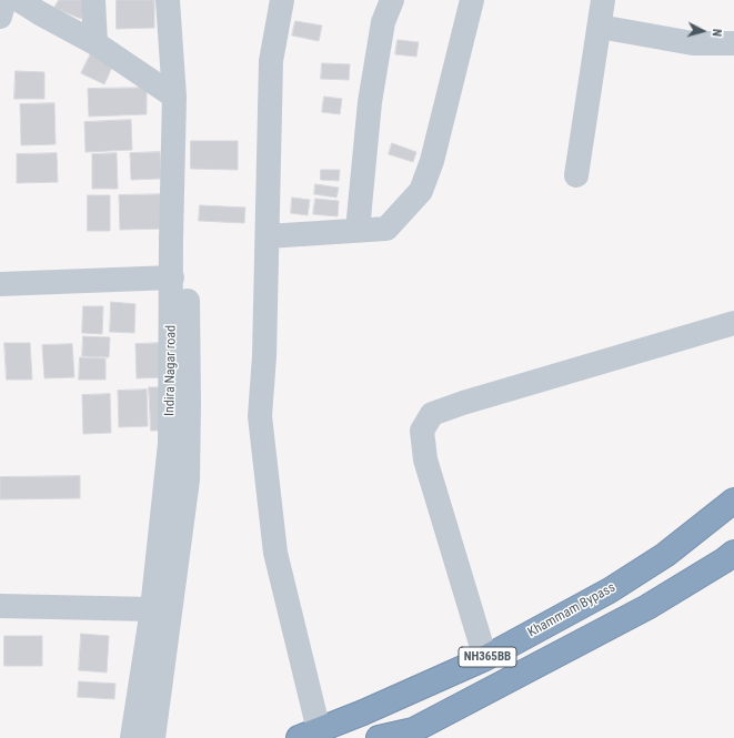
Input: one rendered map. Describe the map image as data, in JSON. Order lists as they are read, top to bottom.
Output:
{
  "streets": {
    "highway": ["Khammam Bypass", "NH365BB"],
    "street": ["Indira Nagar road"]
  },
  "north": "right"
}
